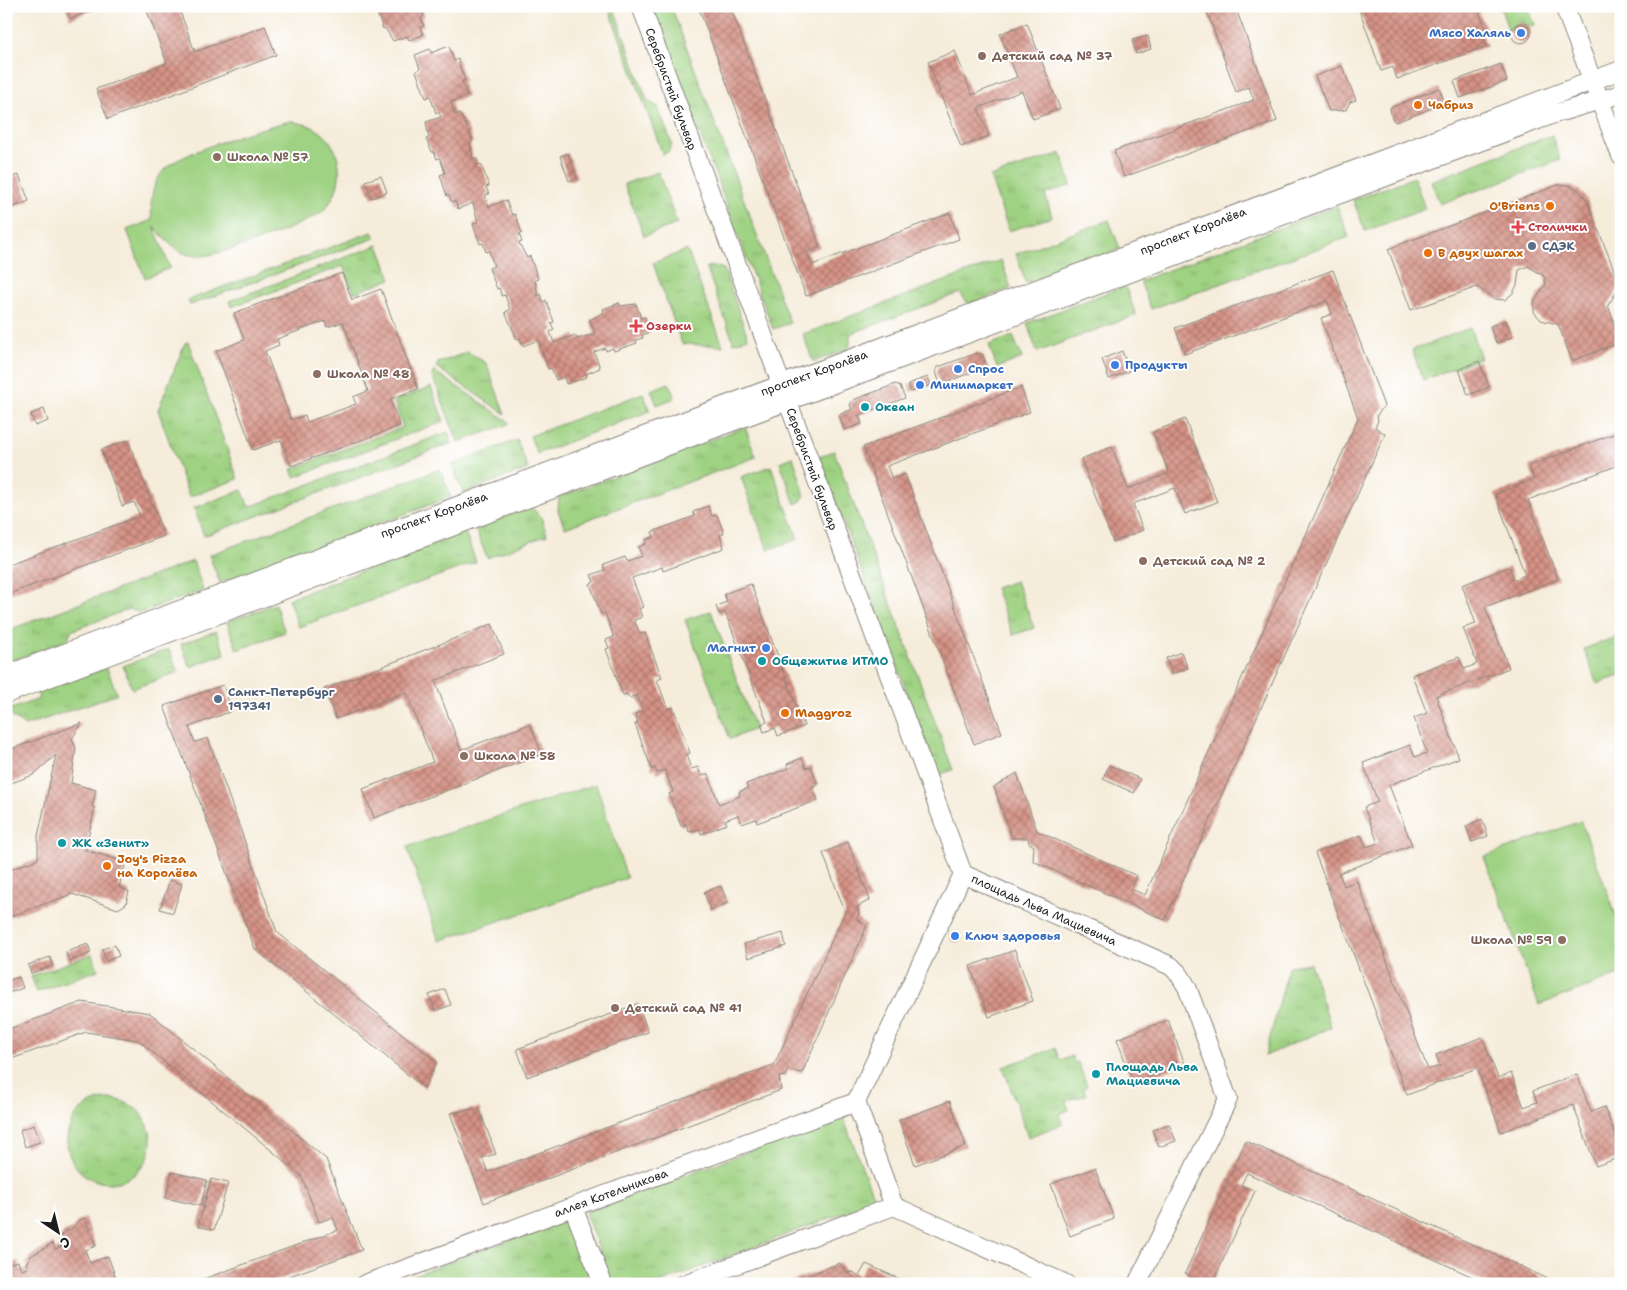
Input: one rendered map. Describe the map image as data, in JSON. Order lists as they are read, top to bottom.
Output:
{
  "streets": {
    "street": [
      "Серебристый бульвар",
      "проспект Королёва",
      "площадь Льва Мациевича",
      "аллея Котельникова"
    ]
  },
  "crossings": [
    ["Серебристый бульвар", "проспект Королёва"],
    ["Серебристый бульвар", "площадь Льва Мациевича"],
    ["площадь Льва Мациевича", "аллея Котельникова"]
  ],
  "places": {
    "other": [
      "Мясо Халяль",
      "Детский сад № 37",
      "Чабриз",
      "Школа № 57",
      "O'Briens",
      "СДЭК",
      "В двух шагах",
      "Продукты",
      "Спрос",
      "Школа № 48",
      "Минимаркет",
      "Океан",
      "Детский сад № 2",
      "Магнит",
      "Общежитие ИТМО",
      "Санкт-Петербург 197341",
      "Maggroz",
      "Школа № 58",
      "ЖК «Зенит»",
      "Joy's Pizza на Королёва",
      "Ключ здоровья",
      "Школа № 59",
      "Детский сад № 41",
      "Площадь Льва Мациевича"
    ],
    "health": ["Столички", "Озерки"]
  },
  "north": "bottom right"
}
